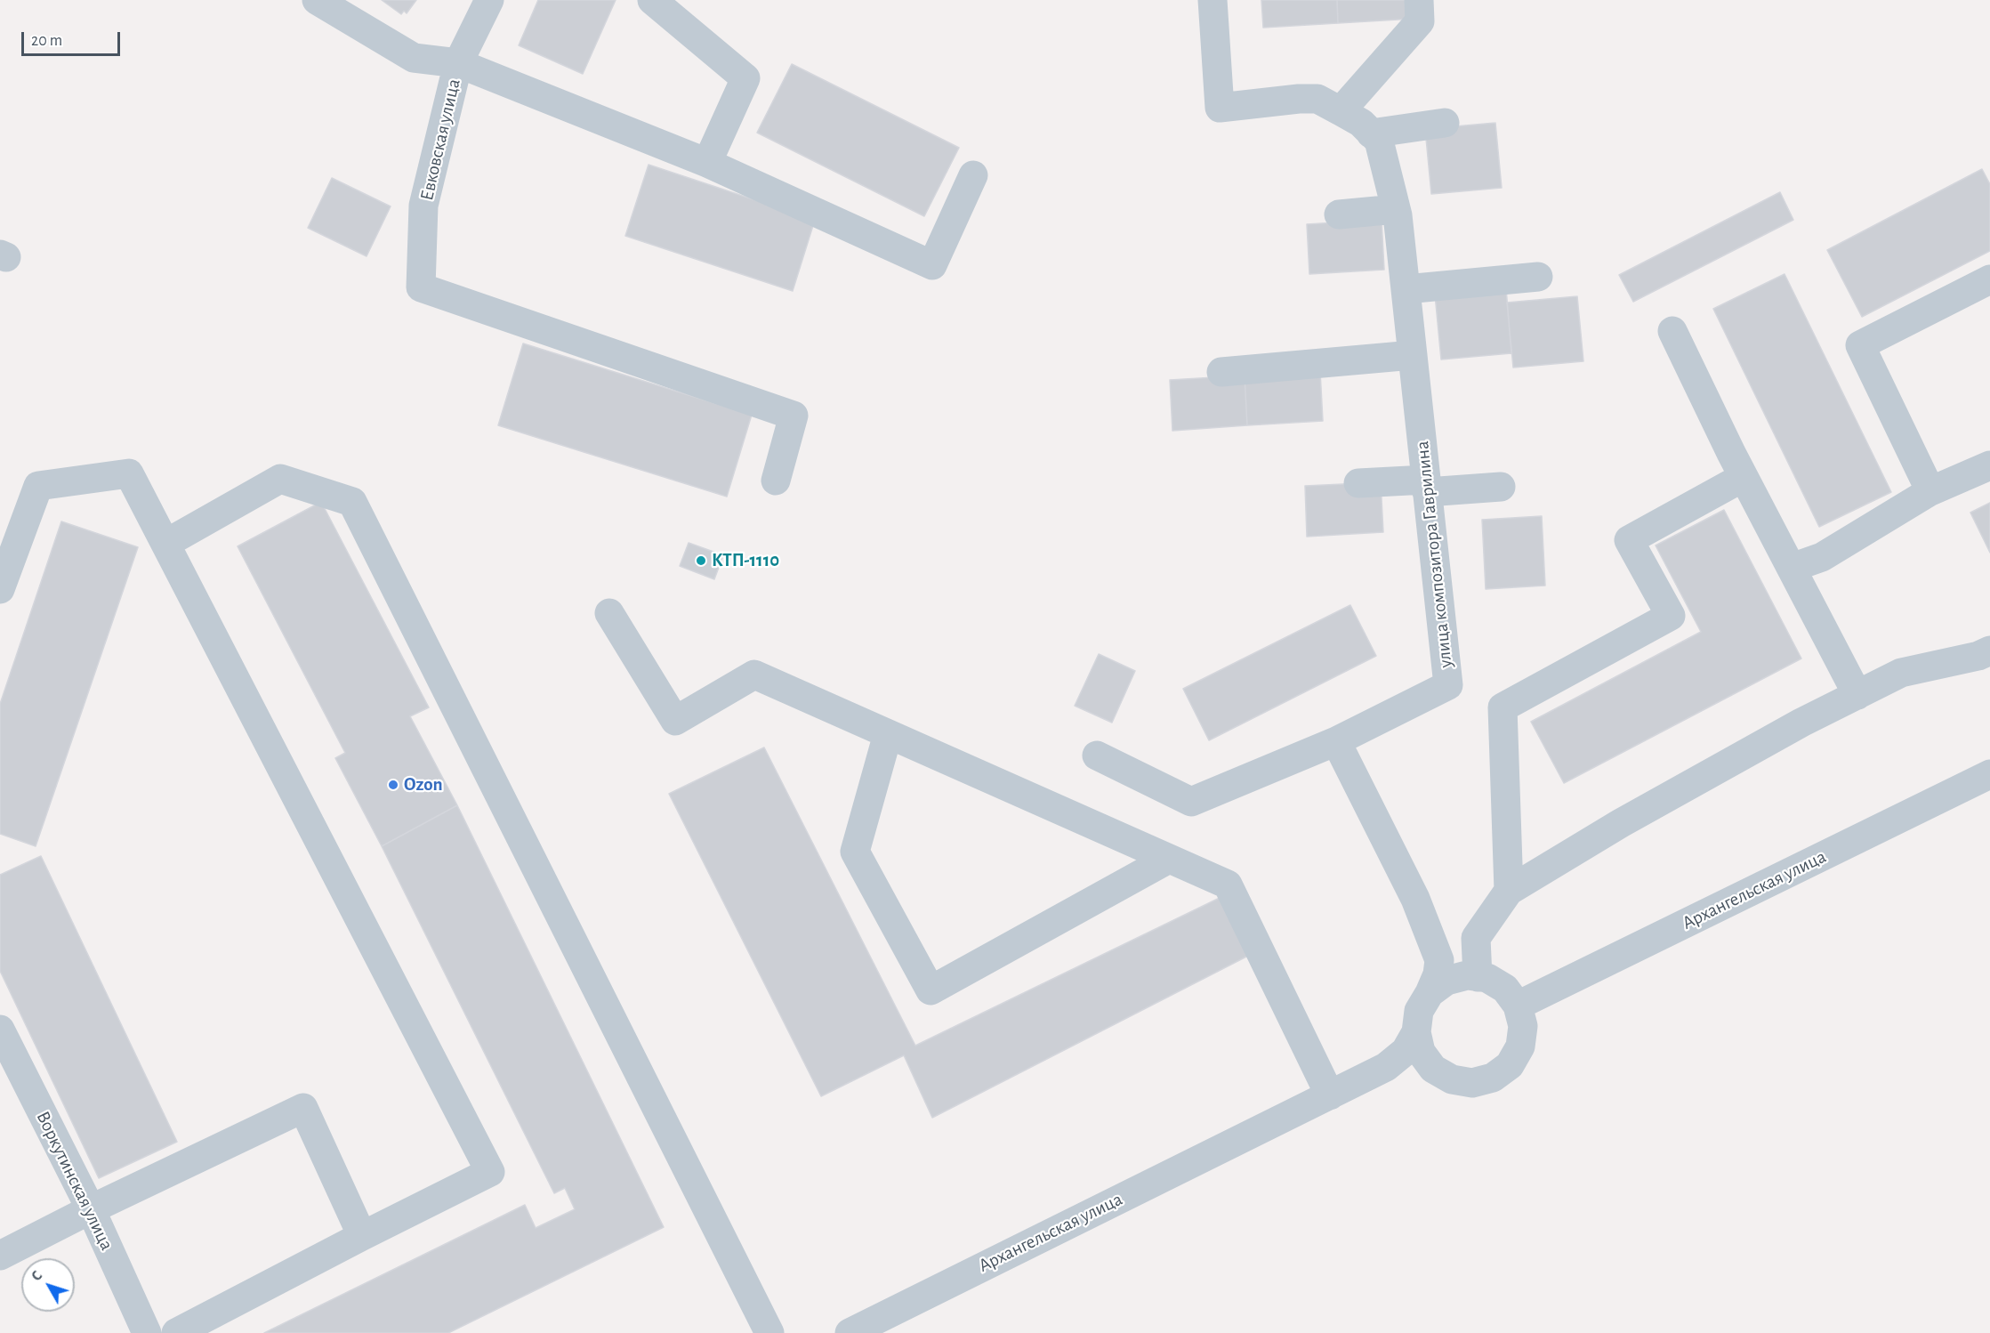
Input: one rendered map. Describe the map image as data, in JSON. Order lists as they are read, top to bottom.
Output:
{
  "streets": {
    "street": [
      "Евковская улица",
      "улица композитора Гаврилина",
      "Архангельская улица",
      "Воркутинская улица"
    ]
  },
  "places": ["КТП-1110", "Ozon"],
  "scale_bar": "20 m",
  "north": "top left"
}
